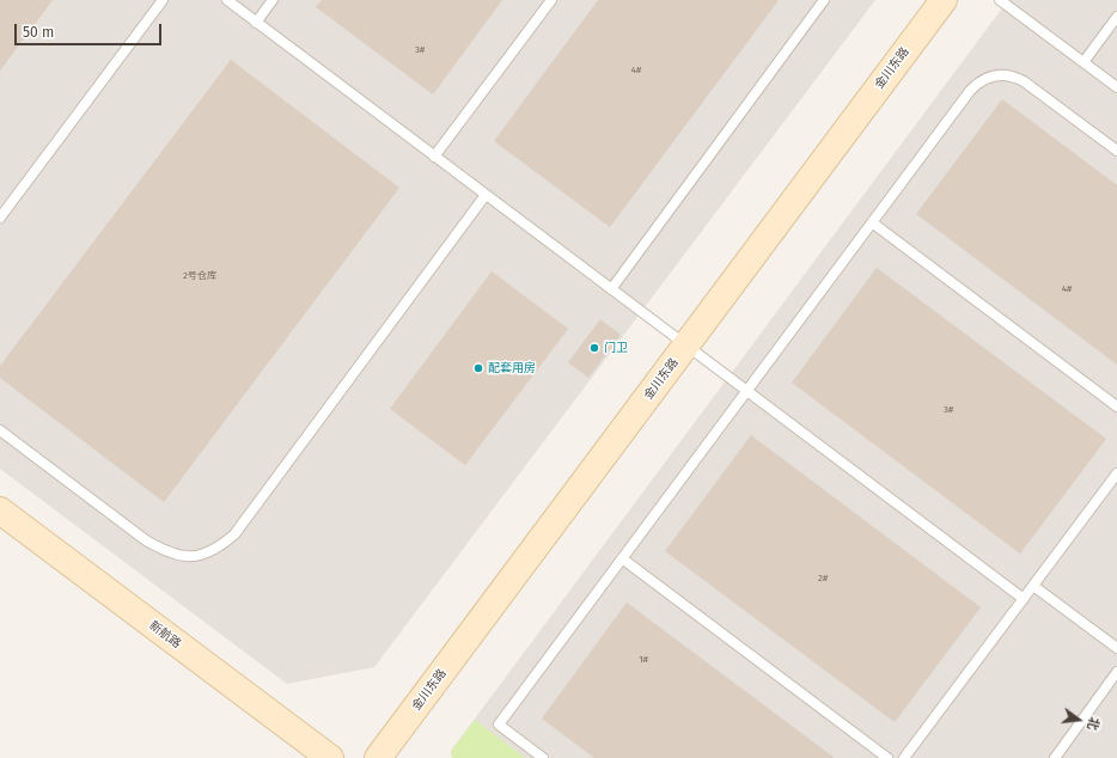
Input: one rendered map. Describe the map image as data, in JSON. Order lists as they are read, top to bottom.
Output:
{
  "streets": {
    "street": ["金川东路", "新航路"]
  },
  "places": ["门卫", "配套用房"],
  "house_numbers": [
    "3#",
    "4#",
    "2号仓库",
    "4#",
    "3#",
    "2#",
    "1#"
  ],
  "scale_bar": "50 m",
  "north": "right"
}
